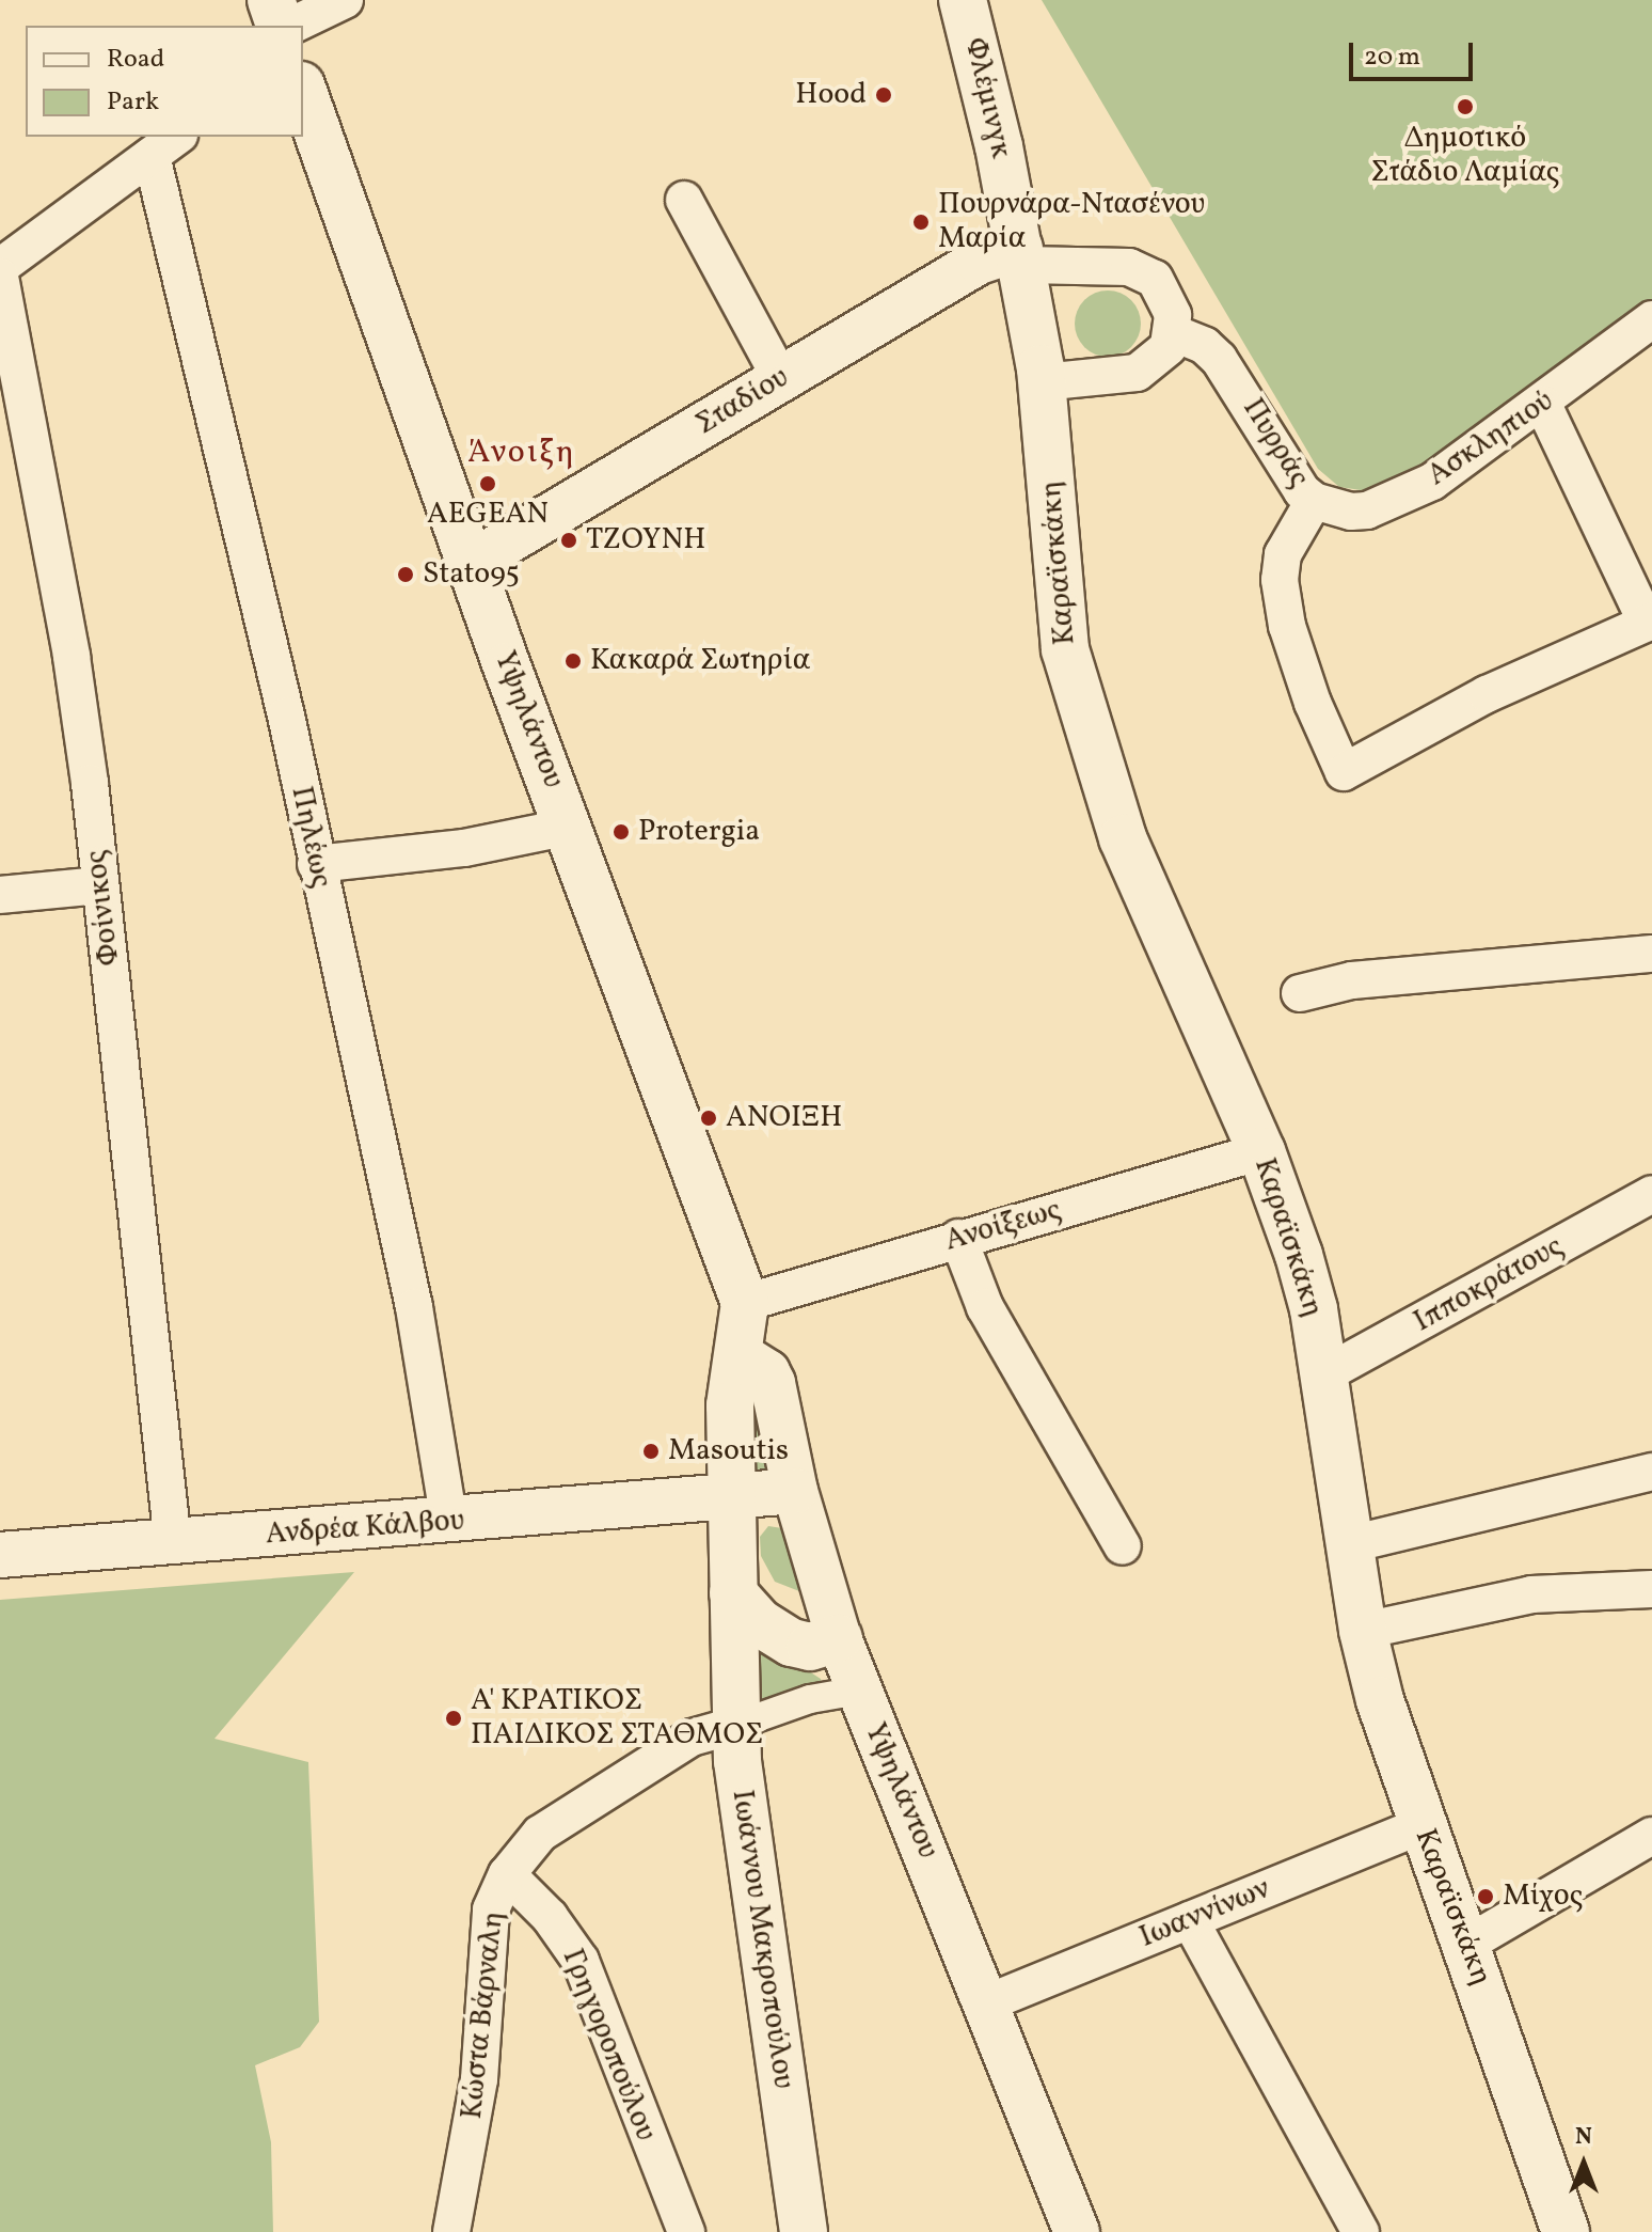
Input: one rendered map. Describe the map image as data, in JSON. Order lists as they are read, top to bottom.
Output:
{
  "streets": {
    "main road": [
      "Φλέμινγκ",
      "Καραϊσκάκη",
      "Υψηλάντου",
      "Ιωάννου Μακροπούλου"
    ],
    "street": [
      "Σταδίου",
      "Ασκληπιού",
      "Πυρράς",
      "Πηλέως",
      "Φοίνικος",
      "Ανοίξεως",
      "Ιπποκράτους",
      "Ανδρέα Κάλβου",
      "Ιωαννίνων",
      "Κώστα Βάρναλη",
      "Γρηγοροπούλου"
    ]
  },
  "crossings": [
    ["Φλέμινγκ", "Σταδίου"],
    ["Φλέμινγκ", "Καραϊσκάκη"],
    ["Σταδίου", "Καραϊσκάκη"],
    ["Σταδίου", "Υψηλάντου"],
    ["Ασκληπιού", "Πυρράς"],
    ["Καραϊσκάκη", "Ανοίξεως"],
    ["Καραϊσκάκη", "Ιπποκράτους"],
    ["Καραϊσκάκη", "Ιωαννίνων"],
    ["Υψηλάντου", "Ανοίξεως"],
    ["Υψηλάντου", "Ανδρέα Κάλβου"],
    ["Υψηλάντου", "Ιωαννίνων"],
    ["Υψηλάντου", "Ιωάννου Μακροπούλου"],
    ["Πηλέως", "Ανδρέα Κάλβου"],
    ["Φοίνικος", "Ανδρέα Κάλβου"],
    ["Ιωάννου Μακροπούλου", "Κώστα Βάρναλη"],
    ["Κώστα Βάρναλη", "Γρηγοροπούλου"]
  ],
  "districts": ["Άνοιξη"],
  "places": [
    "Hood",
    "Δημοτικό Στάδιο Λαμίας",
    "Πουρνάρα-Ντασένου Μαρία",
    "AEGEAN",
    "ΤΖΟΥΝΗ",
    "Stato95",
    "Κακαρά Σωτηρία",
    "Protergia",
    "ΑΝΟΙΞΗ",
    "Masoutis",
    "Α' ΚΡΑΤΙΚΟΣ ΠΑΙΔΙΚΟΣ ΣΤΑΘΜΟΣ",
    "Μίχος"
  ],
  "legend": ["Road", "Park"],
  "scale_bar": "20 m",
  "north": "top"
}
